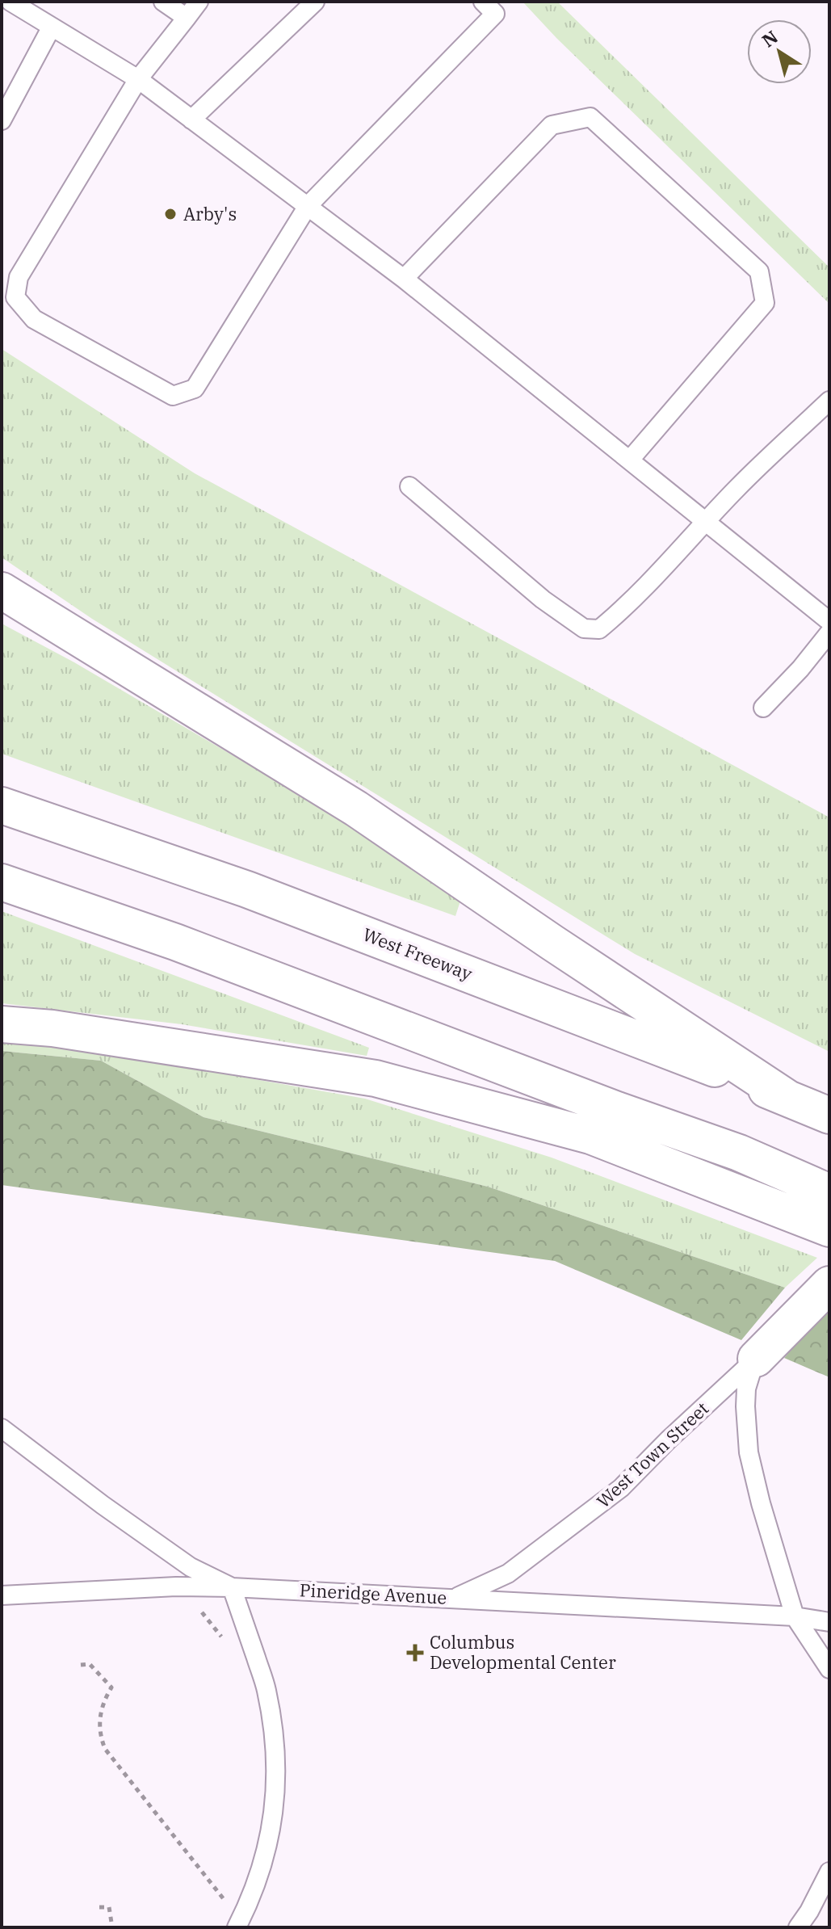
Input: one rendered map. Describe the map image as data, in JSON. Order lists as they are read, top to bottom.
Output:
{
  "streets": {
    "main road": ["West Freeway", "West Town Street"],
    "lane": ["Pineridge Avenue"]
  },
  "crossings": [
    ["West Town Street", "Pineridge Avenue"]
  ],
  "places": {
    "other": ["Arby's"],
    "health": ["Columbus Developmental Center"]
  },
  "north": "top left"
}
